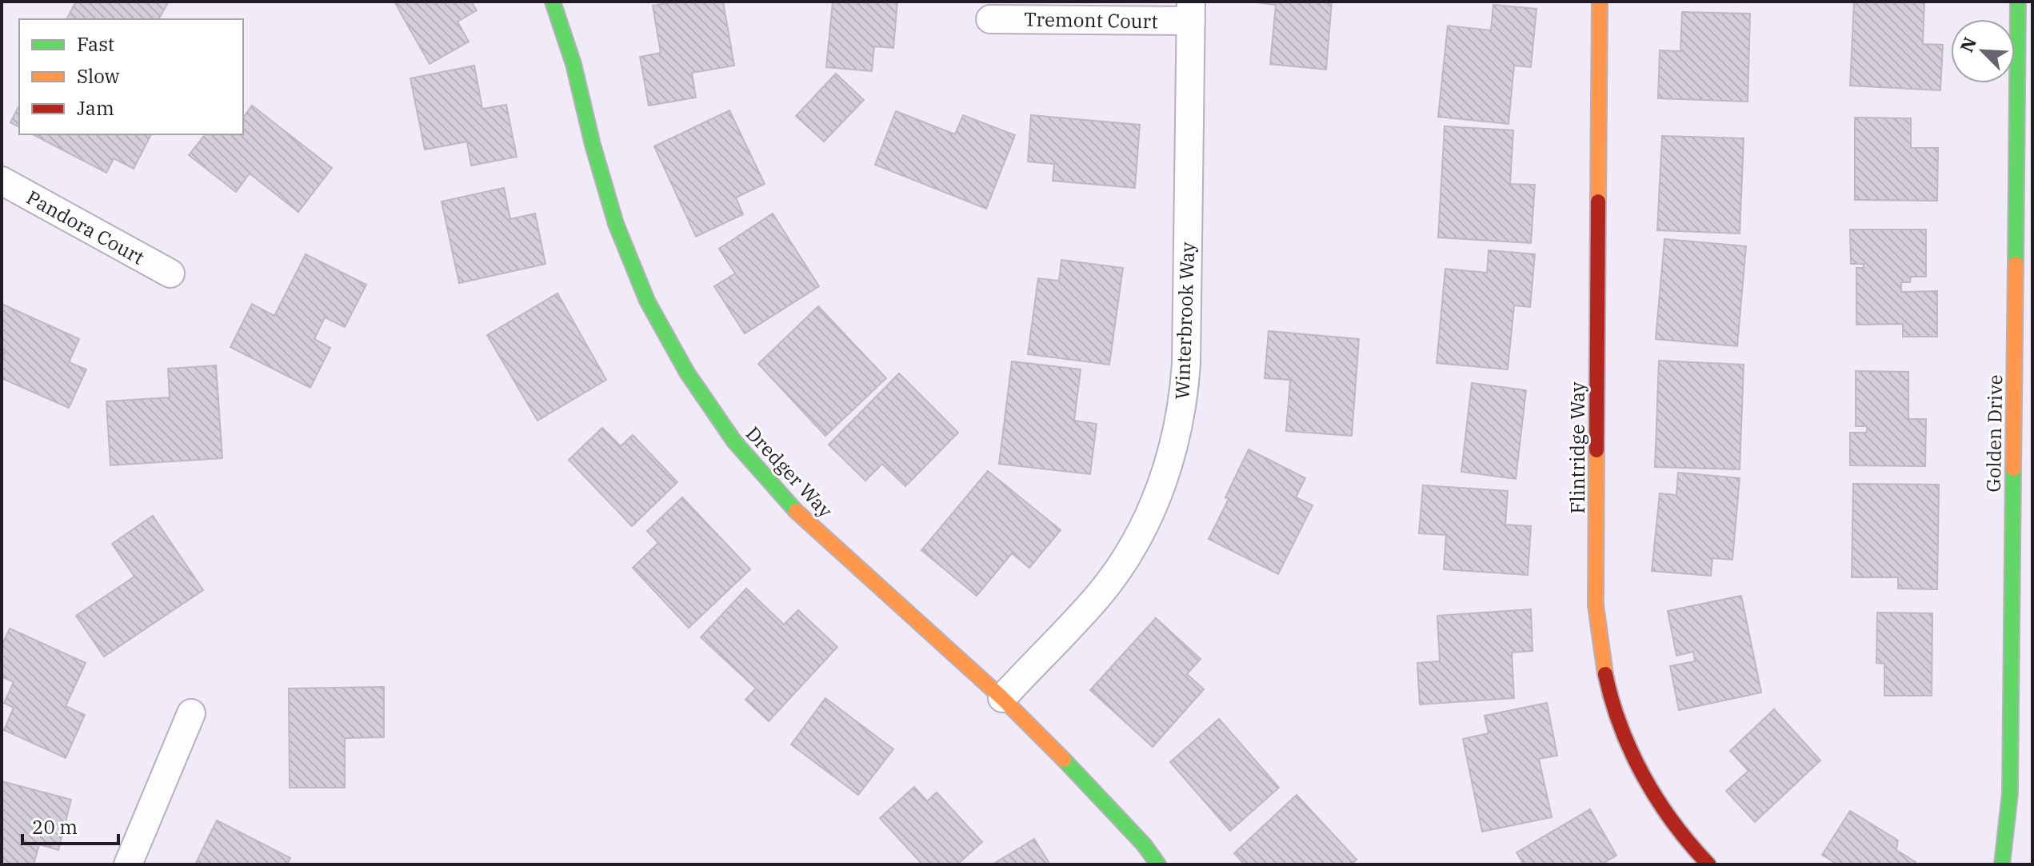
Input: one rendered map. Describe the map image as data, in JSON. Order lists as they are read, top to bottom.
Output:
{
  "streets": {
    "street": [
      "Tremont Court",
      "Pandora Court",
      "Winterbrook Way",
      "Golden Drive",
      "Flintridge Way",
      "Dredger Way"
    ]
  },
  "crossings": [
    ["Tremont Court", "Winterbrook Way"],
    ["Winterbrook Way", "Dredger Way"]
  ],
  "legend": ["Fast", "Slow", "Jam"],
  "scale_bar": "20 m",
  "north": "top left"
}
